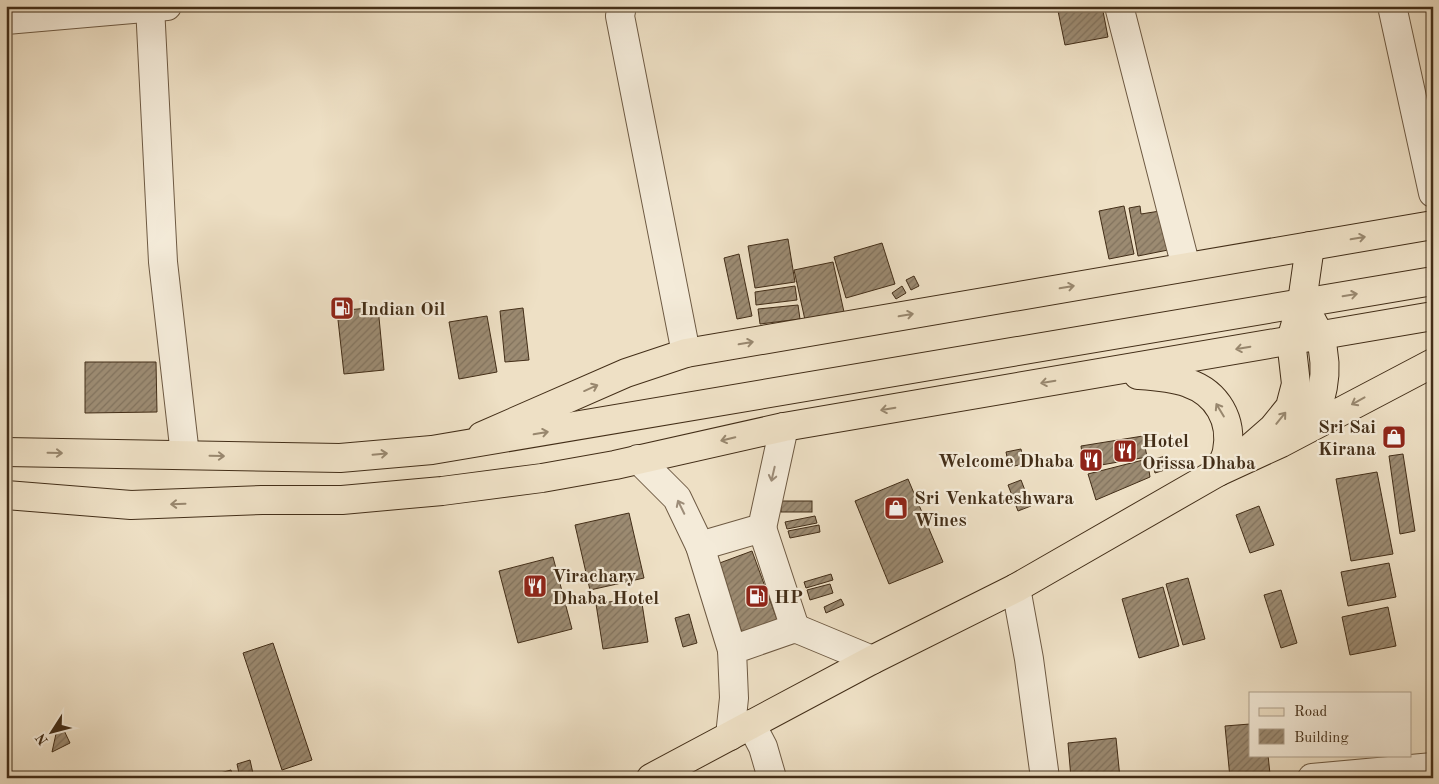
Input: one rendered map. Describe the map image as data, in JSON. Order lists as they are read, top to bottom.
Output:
{
  "places": {
    "fuel station": ["Indian Oil", "HP"],
    "shop": ["Sri Sai Kirana", "Sri Venkateshwara Wines"],
    "restaurant": ["Hotel Orissa Dhaba", "Welcome Dhaba", "Virachary Dhaba Hotel"]
  },
  "legend": ["Road", "Building"],
  "north": "bottom left"
}
